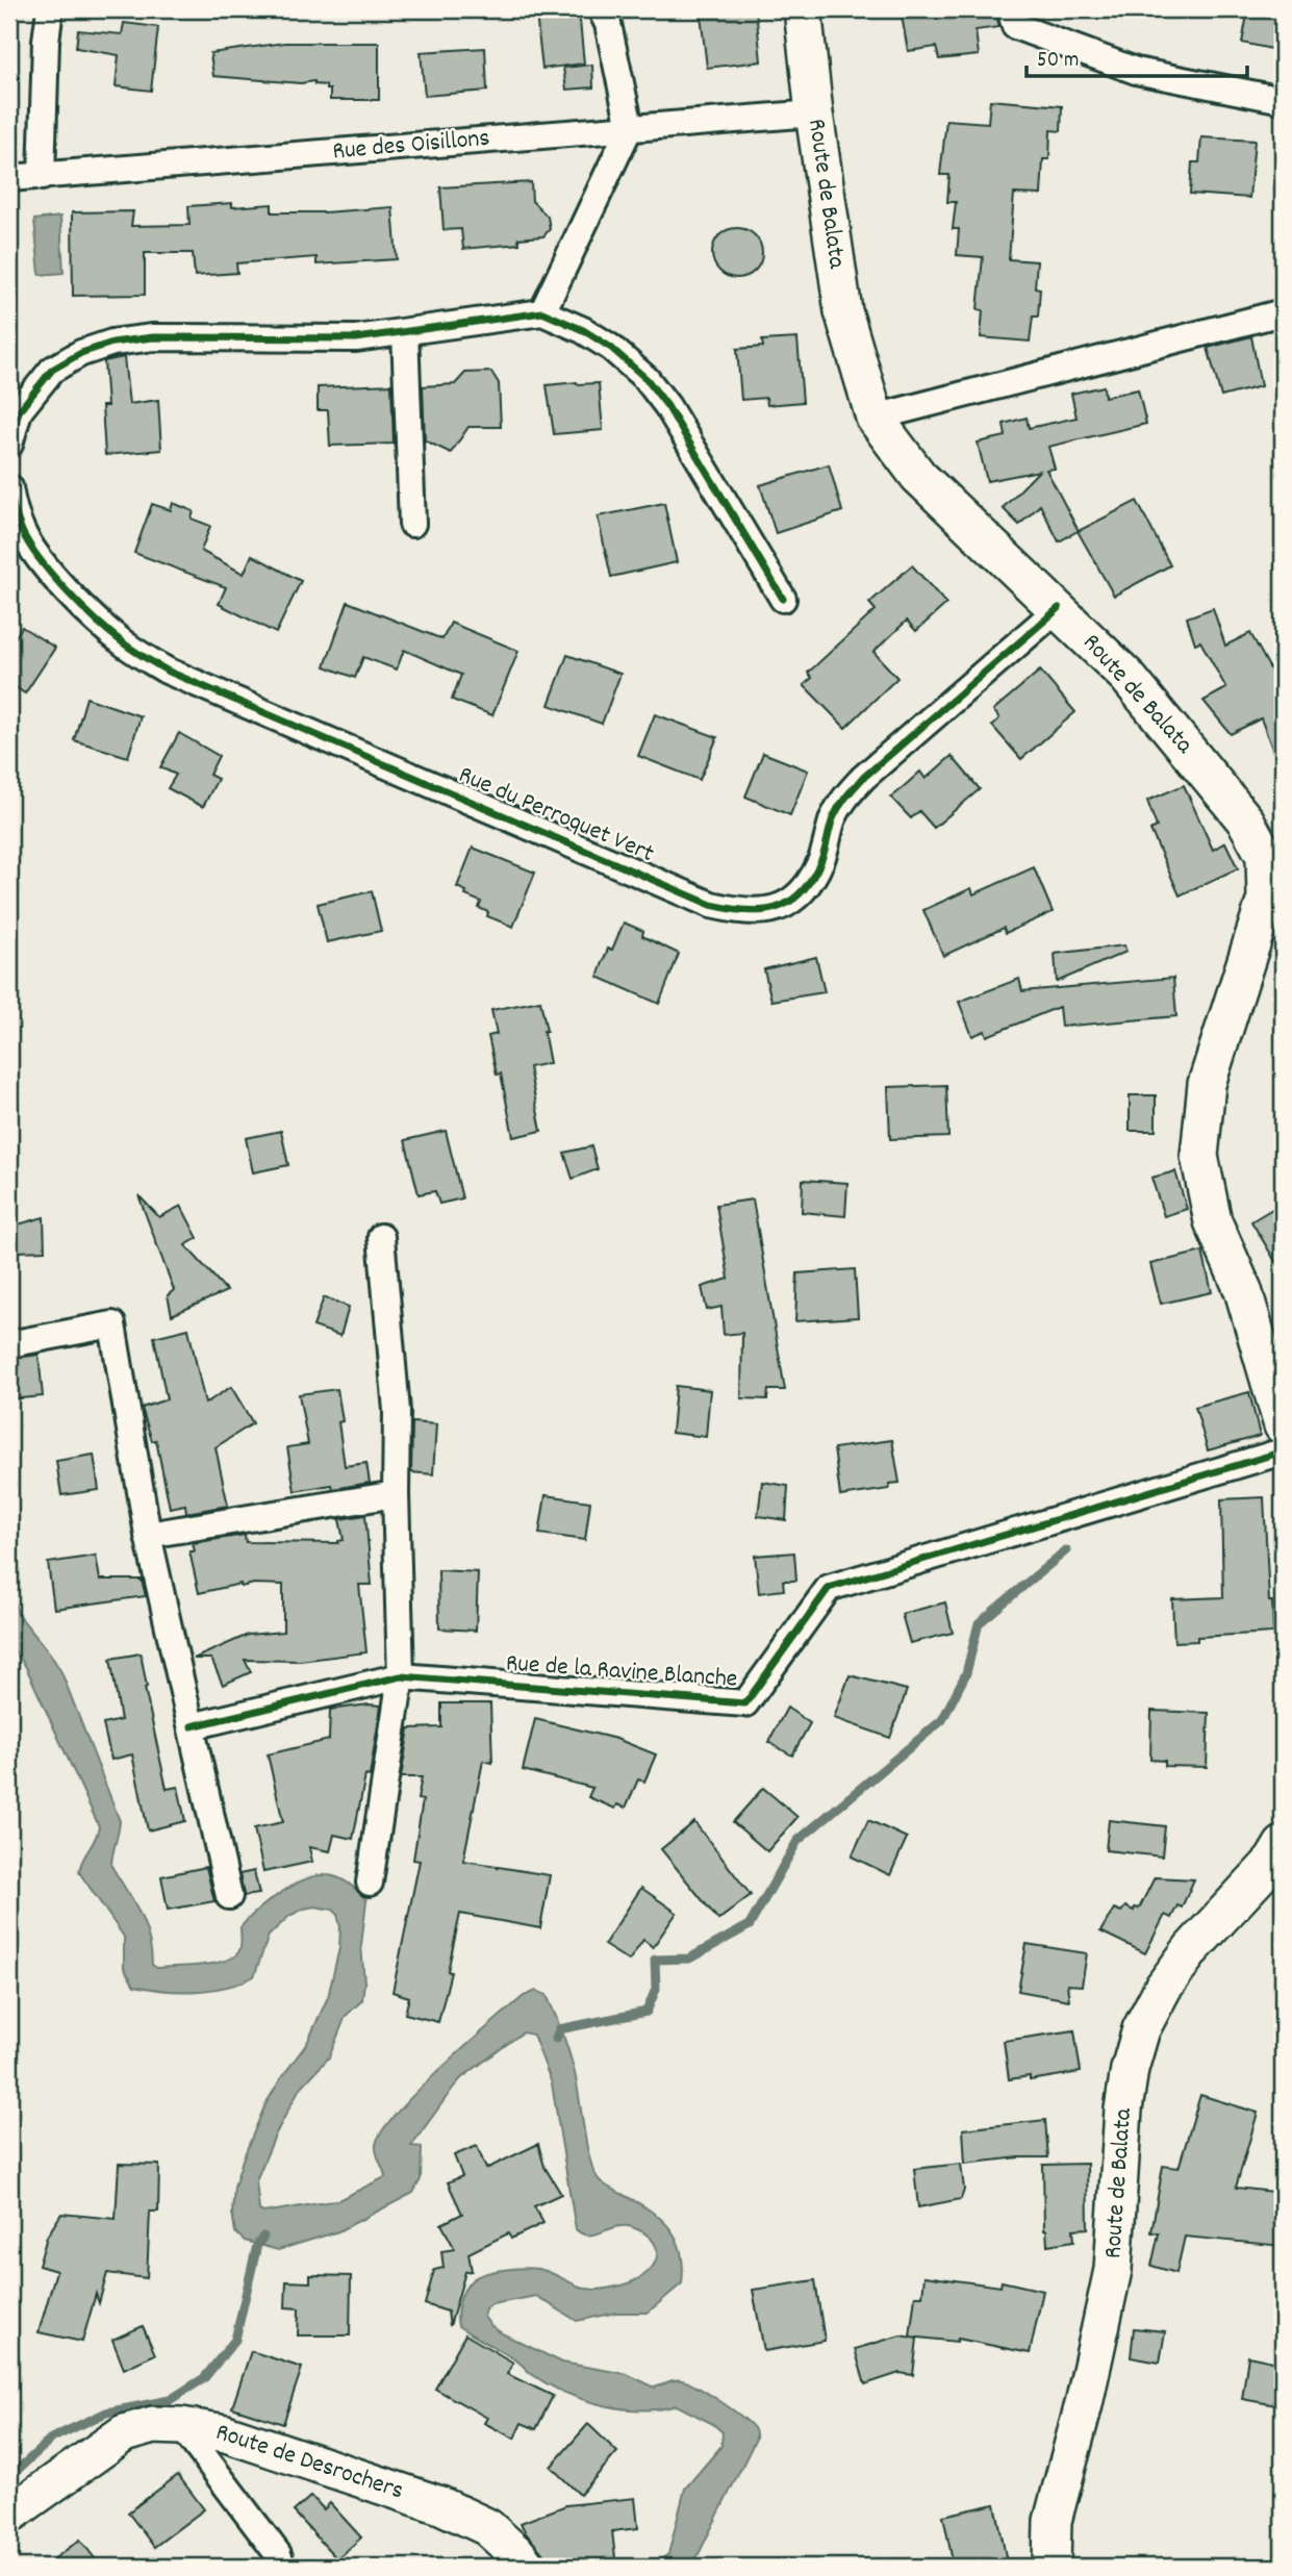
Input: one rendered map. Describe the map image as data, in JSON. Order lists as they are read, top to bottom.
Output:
{
  "streets": {
    "main road": ["Route de Balata", "Route de Desrochers"],
    "street": ["Rue des Oisillons", "Rue du Perroquet Vert", "Rue de la Ravine Blanche"]
  },
  "crossings": [
    ["Rue des Oisillons", "Route de Balata"],
    ["Route de Balata", "Rue du Perroquet Vert"]
  ],
  "scale_bar": "50 m"
}
